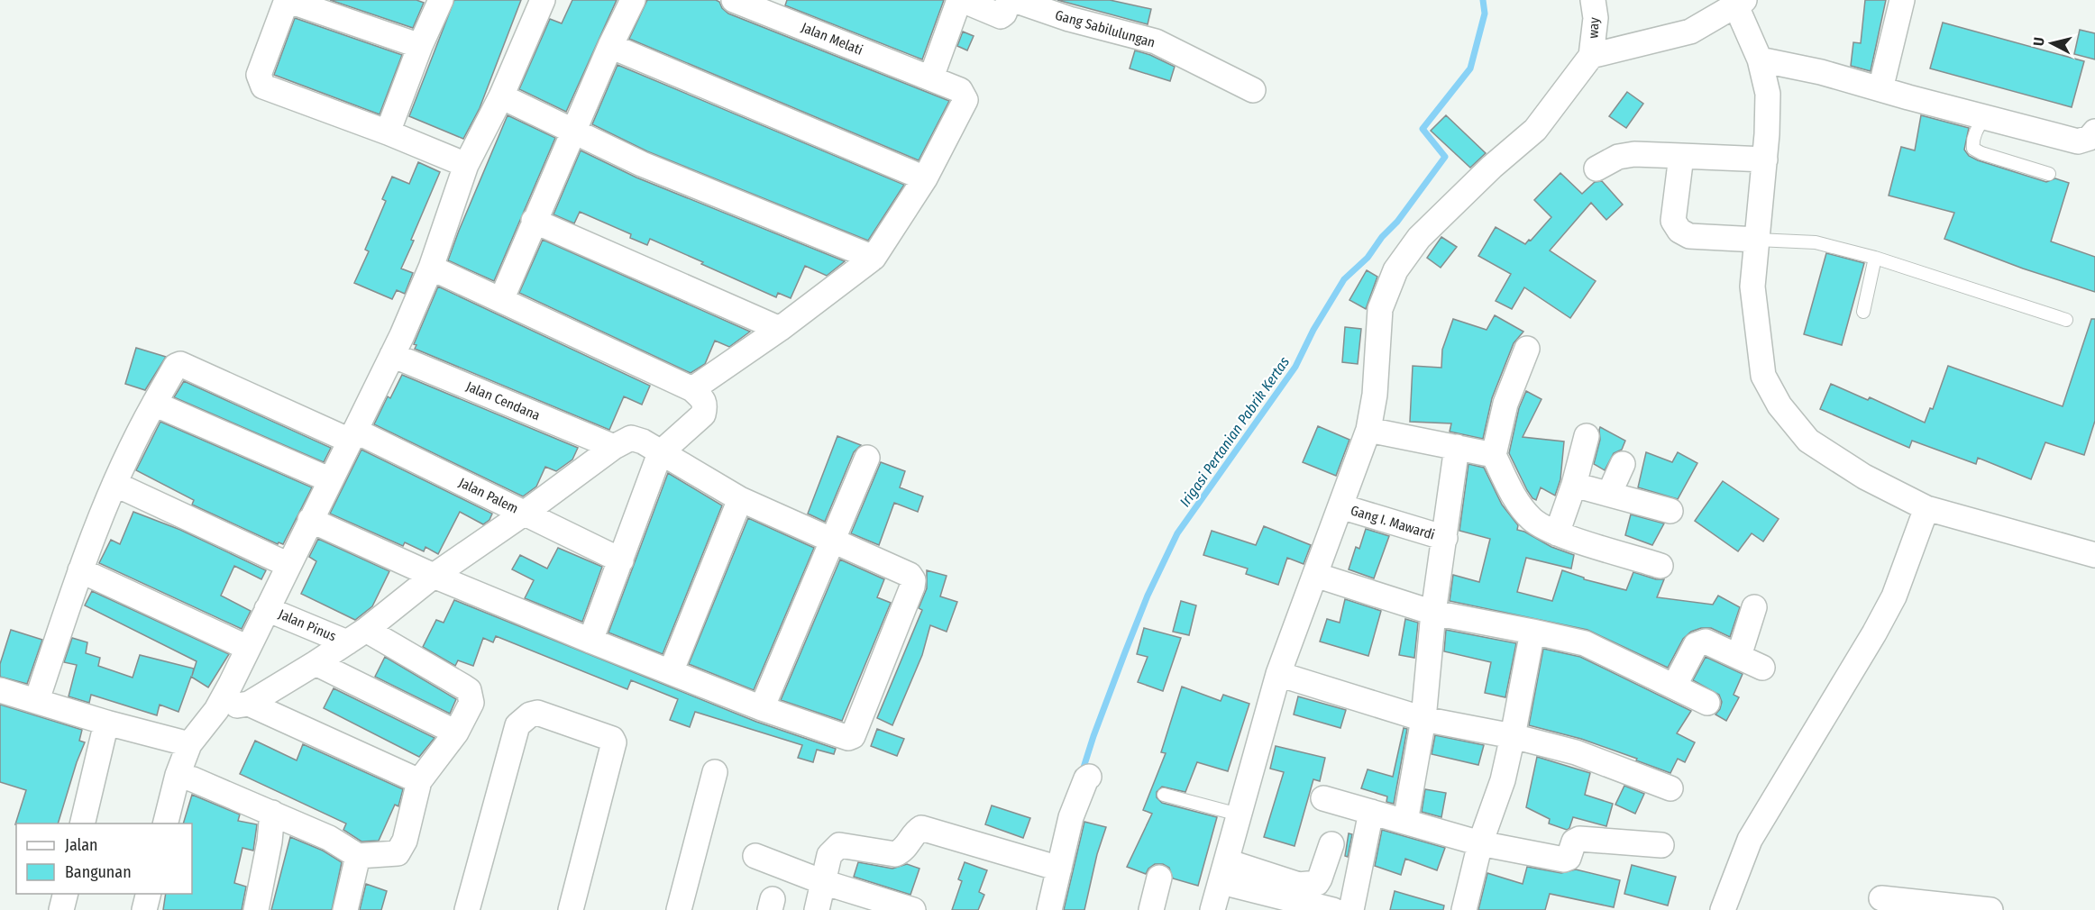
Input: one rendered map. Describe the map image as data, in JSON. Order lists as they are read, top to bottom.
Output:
{
  "streets": {
    "street": [
      "way",
      "Gang Sabilulungan",
      "Jalan Melati",
      "Jalan Cendana",
      "Jalan Palem",
      "Gang I. Mawardi",
      "Jalan Pinus"
    ]
  },
  "water": ["Irigasi Pertanian Pabrik Kertas"],
  "legend": ["Jalan", "Bangunan"],
  "north": "left"
}
